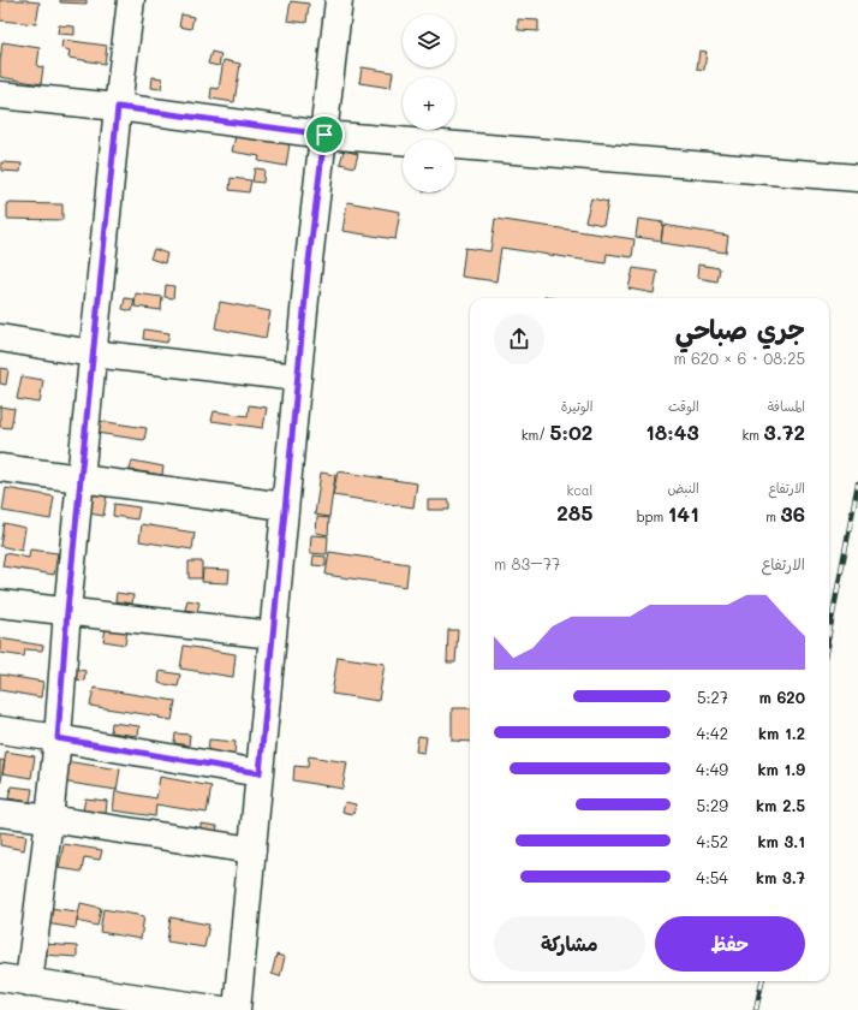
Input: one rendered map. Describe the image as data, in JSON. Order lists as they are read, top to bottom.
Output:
{
  "page": {
    "map_buttons": ["+", "−"],
    "heading": ["جري صباحي", "08:25 · 6 × 620 m"],
    "stats": [
      ["المسافة", "3.72 km"],
      ["الوقت", "18:43"],
      ["الوتيرة", "5:02 /km"],
      ["الارتفاع", "36 m"],
      ["النبض", "141 bpm"],
      ["kcal", "285"]
    ],
    "chart": ["الارتفاع", "77–83 m"],
    "list": [
      {
        "name": "620 m",
        "note": "5:27"
      },
      {
        "name": "1.2 km",
        "note": "4:42"
      },
      {
        "name": "1.9 km",
        "note": "4:49"
      },
      {
        "name": "2.5 km",
        "note": "5:29"
      },
      {
        "name": "3.1 km",
        "note": "4:52"
      },
      {
        "name": "3.7 km",
        "note": "4:54"
      }
    ],
    "buttons": ["حفظ", "مشاركة"]
  }
}
